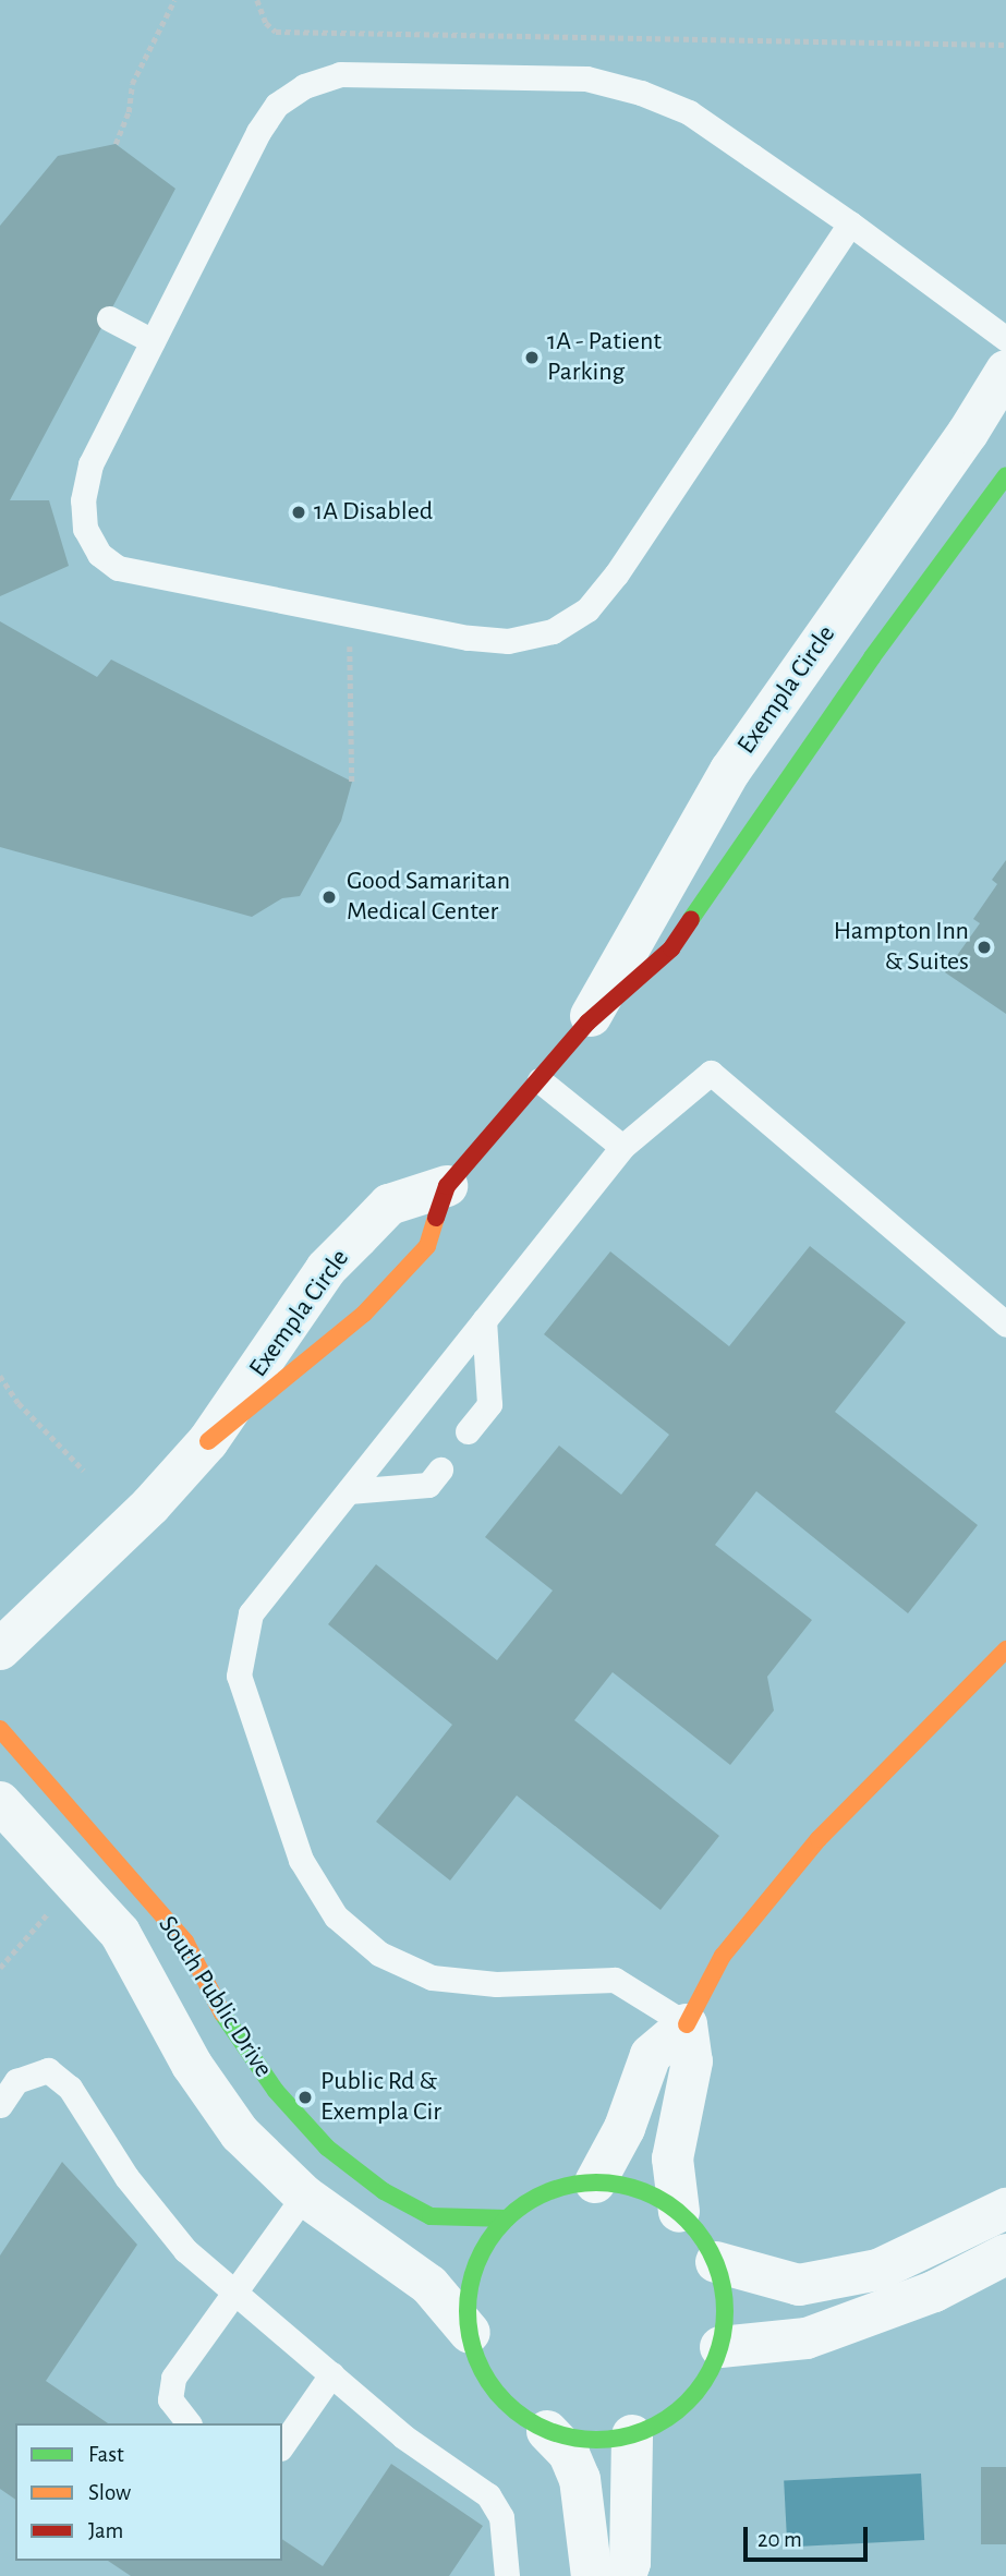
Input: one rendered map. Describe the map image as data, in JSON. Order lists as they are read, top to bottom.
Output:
{
  "streets": {
    "street": ["Exempla Circle", "South Public Drive"]
  },
  "places": [
    "1A - Patient Parking",
    "1A Disabled",
    "Good Samaritan Medical Center",
    "Hampton Inn & Suites",
    "Public Rd & Exempla Cir"
  ],
  "legend": ["Fast", "Slow", "Jam"],
  "scale_bar": "20 m"
}
